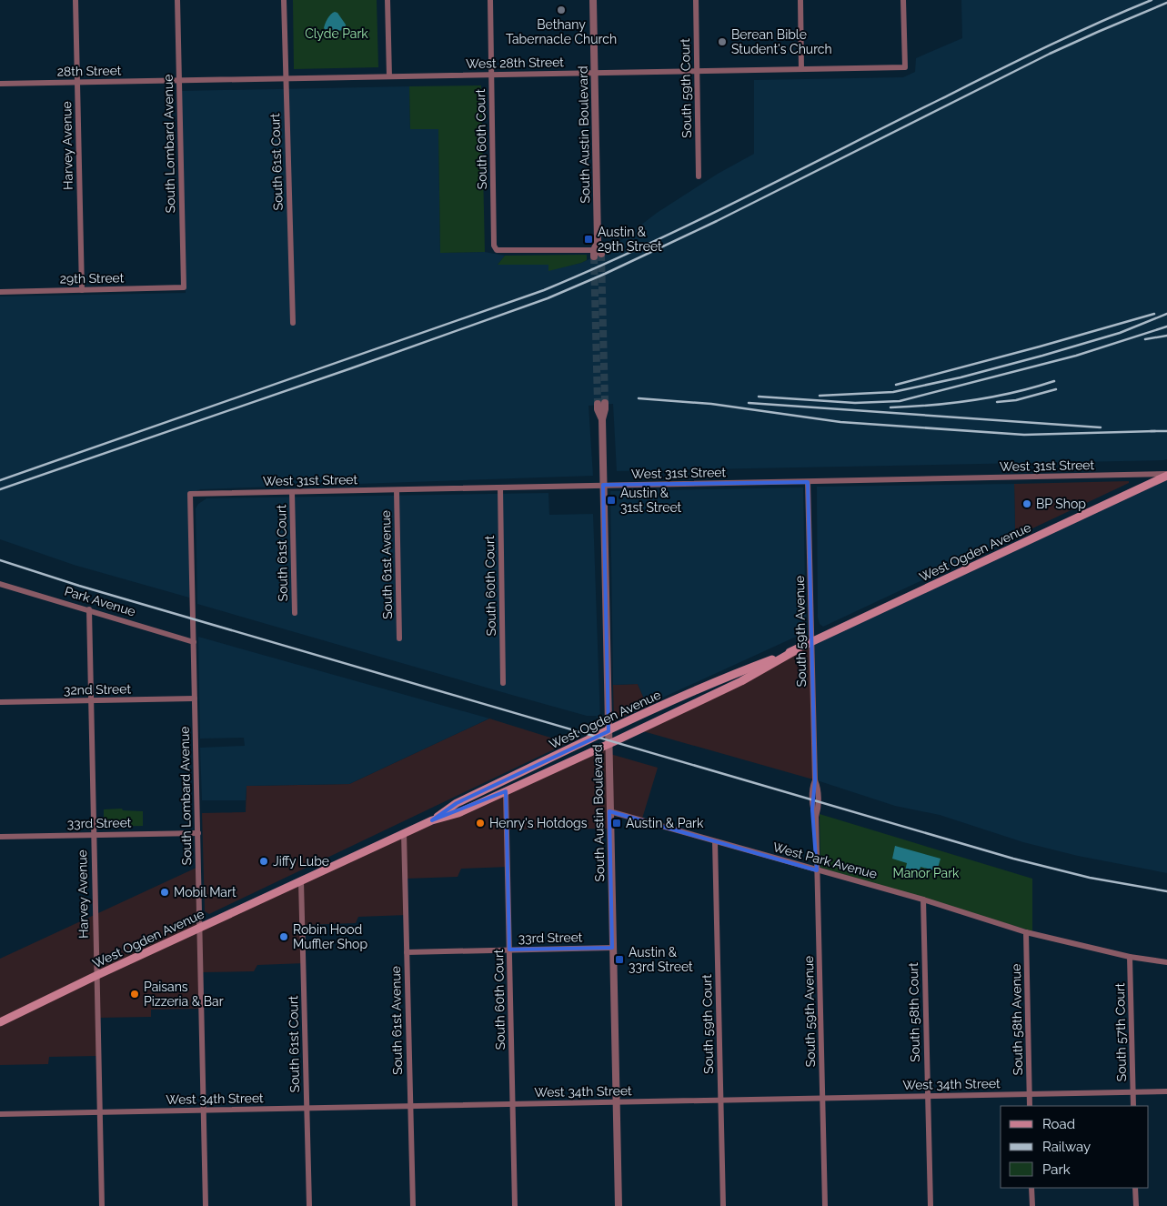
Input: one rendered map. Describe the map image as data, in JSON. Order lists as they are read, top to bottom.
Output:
{
  "streets": {
    "main road": ["West Ogden Avenue"],
    "street": [
      "West 28th Street",
      "28th Street",
      "South 59th Court",
      "South Austin Boulevard",
      "South 60th Court",
      "South Lombard Avenue",
      "Harvey Avenue",
      "South 61st Court",
      "29th Street",
      "West 31st Street",
      "South 61st Avenue",
      "Park Avenue",
      "South 59th Avenue",
      "32nd Street",
      "33rd Street",
      "West Park Avenue",
      "South 58th Court",
      "South 58th Avenue",
      "South 57th Court",
      "West 34th Street"
    ]
  },
  "crossings": [
    ["West 28th Street", "28th Street"],
    ["West 28th Street", "South 59th Court"],
    ["West 28th Street", "South Austin Boulevard"],
    ["West 28th Street", "South 60th Court"],
    ["West 28th Street", "South Lombard Avenue"],
    ["West 28th Street", "South 61st Court"],
    ["28th Street", "South Lombard Avenue"],
    ["28th Street", "Harvey Avenue"],
    ["South 59th Court", "West Park Avenue"],
    ["South 59th Court", "West 34th Street"],
    ["South Austin Boulevard", "South 60th Court"],
    ["South Austin Boulevard", "West 31st Street"],
    ["South Austin Boulevard", "West Ogden Avenue"],
    ["South Austin Boulevard", "33rd Street"],
    ["South Austin Boulevard", "West Park Avenue"],
    ["South Austin Boulevard", "West 34th Street"],
    ["South 60th Court", "West 31st Street"],
    ["South 60th Court", "West Ogden Avenue"],
    ["South 60th Court", "33rd Street"],
    ["South 60th Court", "West 34th Street"],
    ["South Lombard Avenue", "29th Street"],
    ["South Lombard Avenue", "West 31st Street"],
    ["South Lombard Avenue", "West Ogden Avenue"],
    ["South Lombard Avenue", "Park Avenue"],
    ["South Lombard Avenue", "32nd Street"],
    ["South Lombard Avenue", "33rd Street"],
    ["South Lombard Avenue", "West 34th Street"],
    ["Harvey Avenue", "29th Street"],
    ["Harvey Avenue", "West Ogden Avenue"],
    ["Harvey Avenue", "Park Avenue"],
    ["Harvey Avenue", "32nd Street"],
    ["Harvey Avenue", "33rd Street"],
    ["Harvey Avenue", "West 34th Street"],
    ["South 61st Court", "West 31st Street"],
    ["South 61st Court", "West Ogden Avenue"],
    ["South 61st Court", "West 34th Street"],
    ["West 31st Street", "West Ogden Avenue"],
    ["West 31st Street", "South 61st Avenue"],
    ["West 31st Street", "South 59th Avenue"],
    ["West Ogden Avenue", "South 61st Avenue"],
    ["West Ogden Avenue", "South 59th Avenue"],
    ["South 61st Avenue", "33rd Street"],
    ["South 61st Avenue", "West 34th Street"],
    ["South 59th Avenue", "West Park Avenue"],
    ["South 59th Avenue", "West 34th Street"],
    ["West Park Avenue", "South 58th Court"],
    ["West Park Avenue", "South 58th Avenue"],
    ["West Park Avenue", "South 57th Court"],
    ["South 58th Court", "West 34th Street"],
    ["South 58th Avenue", "West 34th Street"],
    ["South 57th Court", "West 34th Street"]
  ],
  "parks": ["Clyde Park", "Manor Park"],
  "places": {
    "other": [
      "Bethany Tabernacle Church",
      "Berean Bible Student's Church",
      "BP Shop",
      "Henry's Hotdogs",
      "Jiffy Lube",
      "Mobil Mart",
      "Robin Hood Muffler Shop",
      "Paisans Pizzeria & Bar"
    ],
    "transit": [
      "Austin & 29th Street",
      "Austin & 31st Street",
      "Austin & Park",
      "Austin & 33rd Street"
    ]
  },
  "legend": ["Road", "Railway", "Park"]
}
